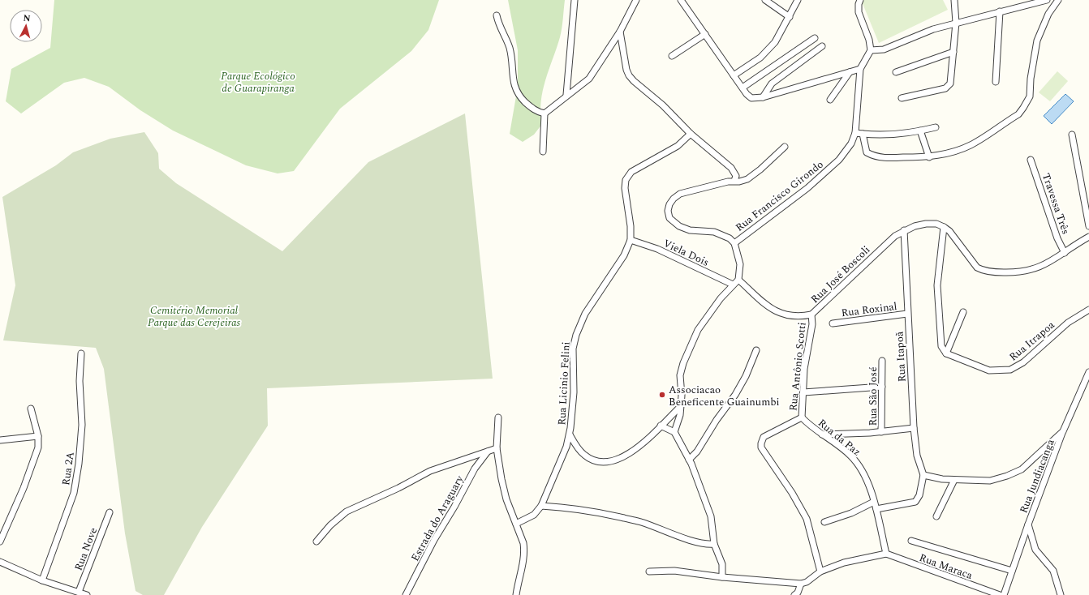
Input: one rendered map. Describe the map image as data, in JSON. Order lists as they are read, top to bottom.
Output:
{
  "streets": {
    "street": [
      "Rua Francisco Girondo",
      "Travessa Três",
      "Viela Dois",
      "Rua José Boscoli",
      "Rua Roxinal",
      "Rua Itrapoa",
      "Rua Itapoã",
      "Rua Antônio Scotti",
      "Rua Licinio Felini",
      "Rua São José",
      "Rua da Paz",
      "Rua 2A",
      "Rua Jundiacanga",
      "Estrada do Araguary",
      "Rua Nove",
      "Rua Maraca"
    ]
  },
  "crossings": [
    ["Viela Dois", "Rua Licinio Felini"],
    ["Rua José Boscoli", "Rua Itapoã"],
    ["Rua José Boscoli", "Rua Antônio Scotti"],
    ["Rua Roxinal", "Rua Itapoã"],
    ["Rua Itapoã", "Rua São José"],
    ["Rua Antônio Scotti", "Rua da Paz"],
    ["Rua São José", "Rua da Paz"],
    ["Rua da Paz", "Rua Maraca"]
  ],
  "parks": ["Parque Ecológico de Guarapiranga", "Cemitério Memorial Parque das Cerejeiras"],
  "places": ["Associacao Beneficente Guainumbi"],
  "north": "top"
}
